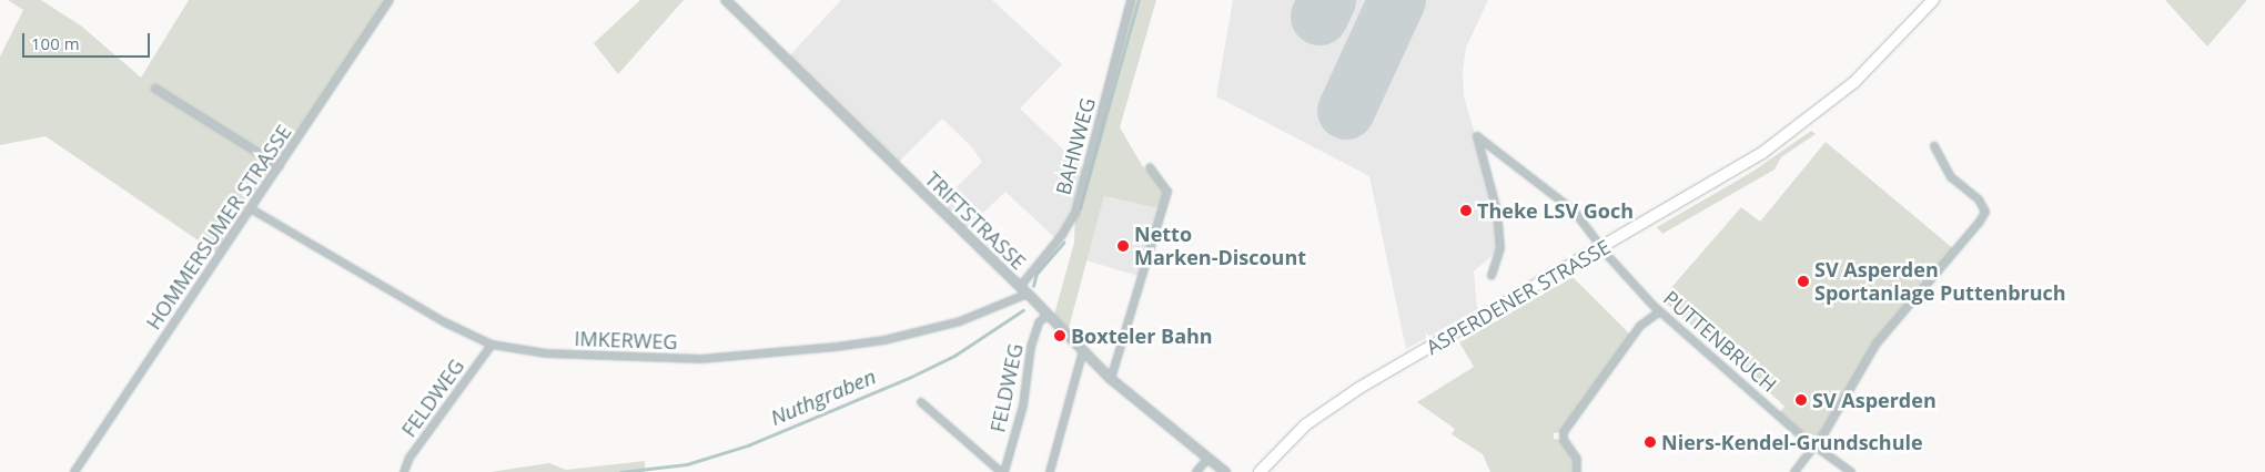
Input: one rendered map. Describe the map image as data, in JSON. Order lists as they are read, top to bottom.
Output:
{
  "streets": {
    "main road": ["ASPERDENER STRASSE"],
    "street": [
      "BAHNWEG",
      "TRIFTSTRASSE",
      "HOMMERSUMER STRASSE",
      "IMKERWEG",
      "PUTTENBRUCH",
      "FELDWEG"
    ]
  },
  "crossings": [
    ["BAHNWEG", "TRIFTSTRASSE"],
    ["TRIFTSTRASSE", "IMKERWEG"],
    ["TRIFTSTRASSE", "FELDWEG"],
    ["HOMMERSUMER STRASSE", "IMKERWEG"],
    ["ASPERDENER STRASSE", "PUTTENBRUCH"],
    ["IMKERWEG", "FELDWEG"]
  ],
  "water": ["Nuthgraben"],
  "places": [
    "Theke LSV Goch",
    "Netto Marken-Discount",
    "SV Asperden Sportanlage Puttenbruch",
    "Boxteler Bahn",
    "SV Asperden",
    "Niers-Kendel-Grundschule"
  ],
  "scale_bar": "100 m"
}
